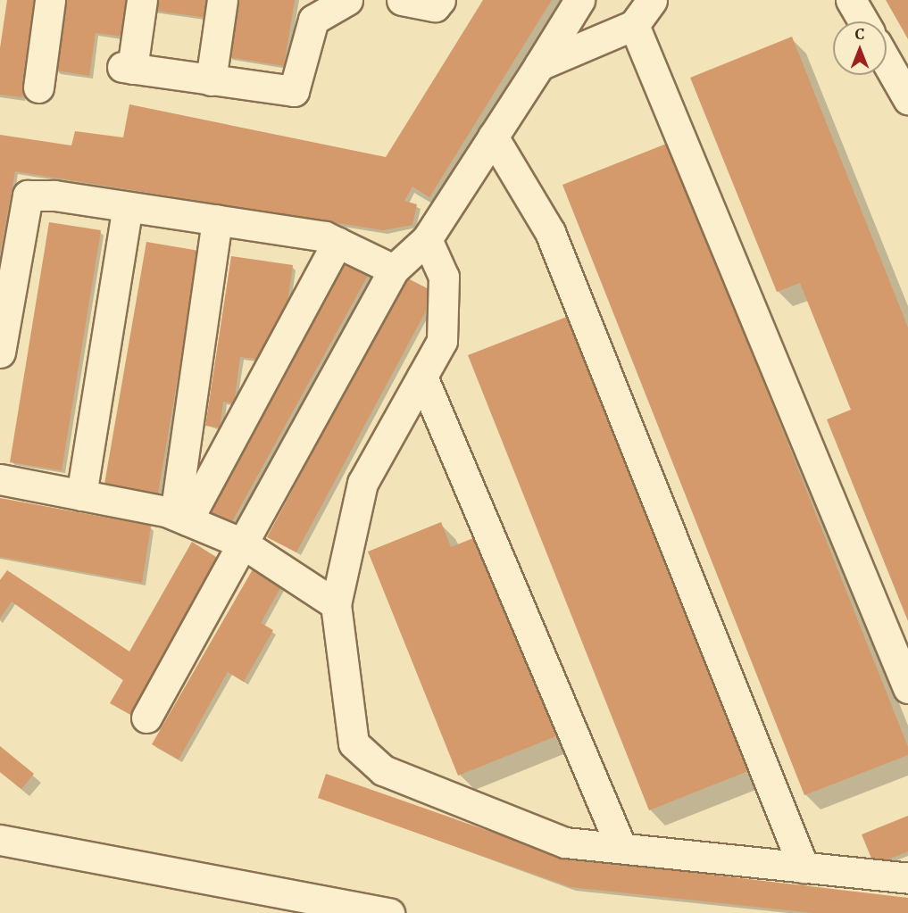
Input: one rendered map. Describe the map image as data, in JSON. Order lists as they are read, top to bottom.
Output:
{
  "north": "top"
}
